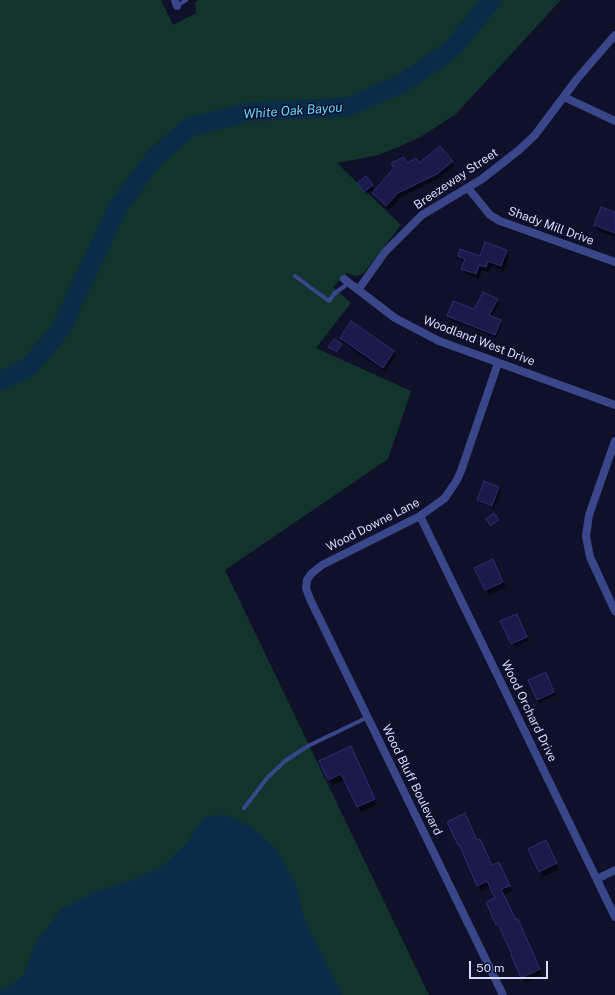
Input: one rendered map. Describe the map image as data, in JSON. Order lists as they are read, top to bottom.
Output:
{
  "streets": {
    "street": [
      "Breezeway Street",
      "Shady Mill Drive",
      "Woodland West Drive",
      "Wood Downe Lane",
      "Wood Orchard Drive",
      "Wood Bluff Boulevard"
    ]
  },
  "crossings": [
    ["Breezeway Street", "Shady Mill Drive"],
    ["Breezeway Street", "Woodland West Drive"],
    ["Woodland West Drive", "Wood Downe Lane"],
    ["Wood Downe Lane", "Wood Orchard Drive"],
    ["Wood Downe Lane", "Wood Bluff Boulevard"]
  ],
  "water": ["White Oak Bayou"],
  "scale_bar": "50 m"
}
